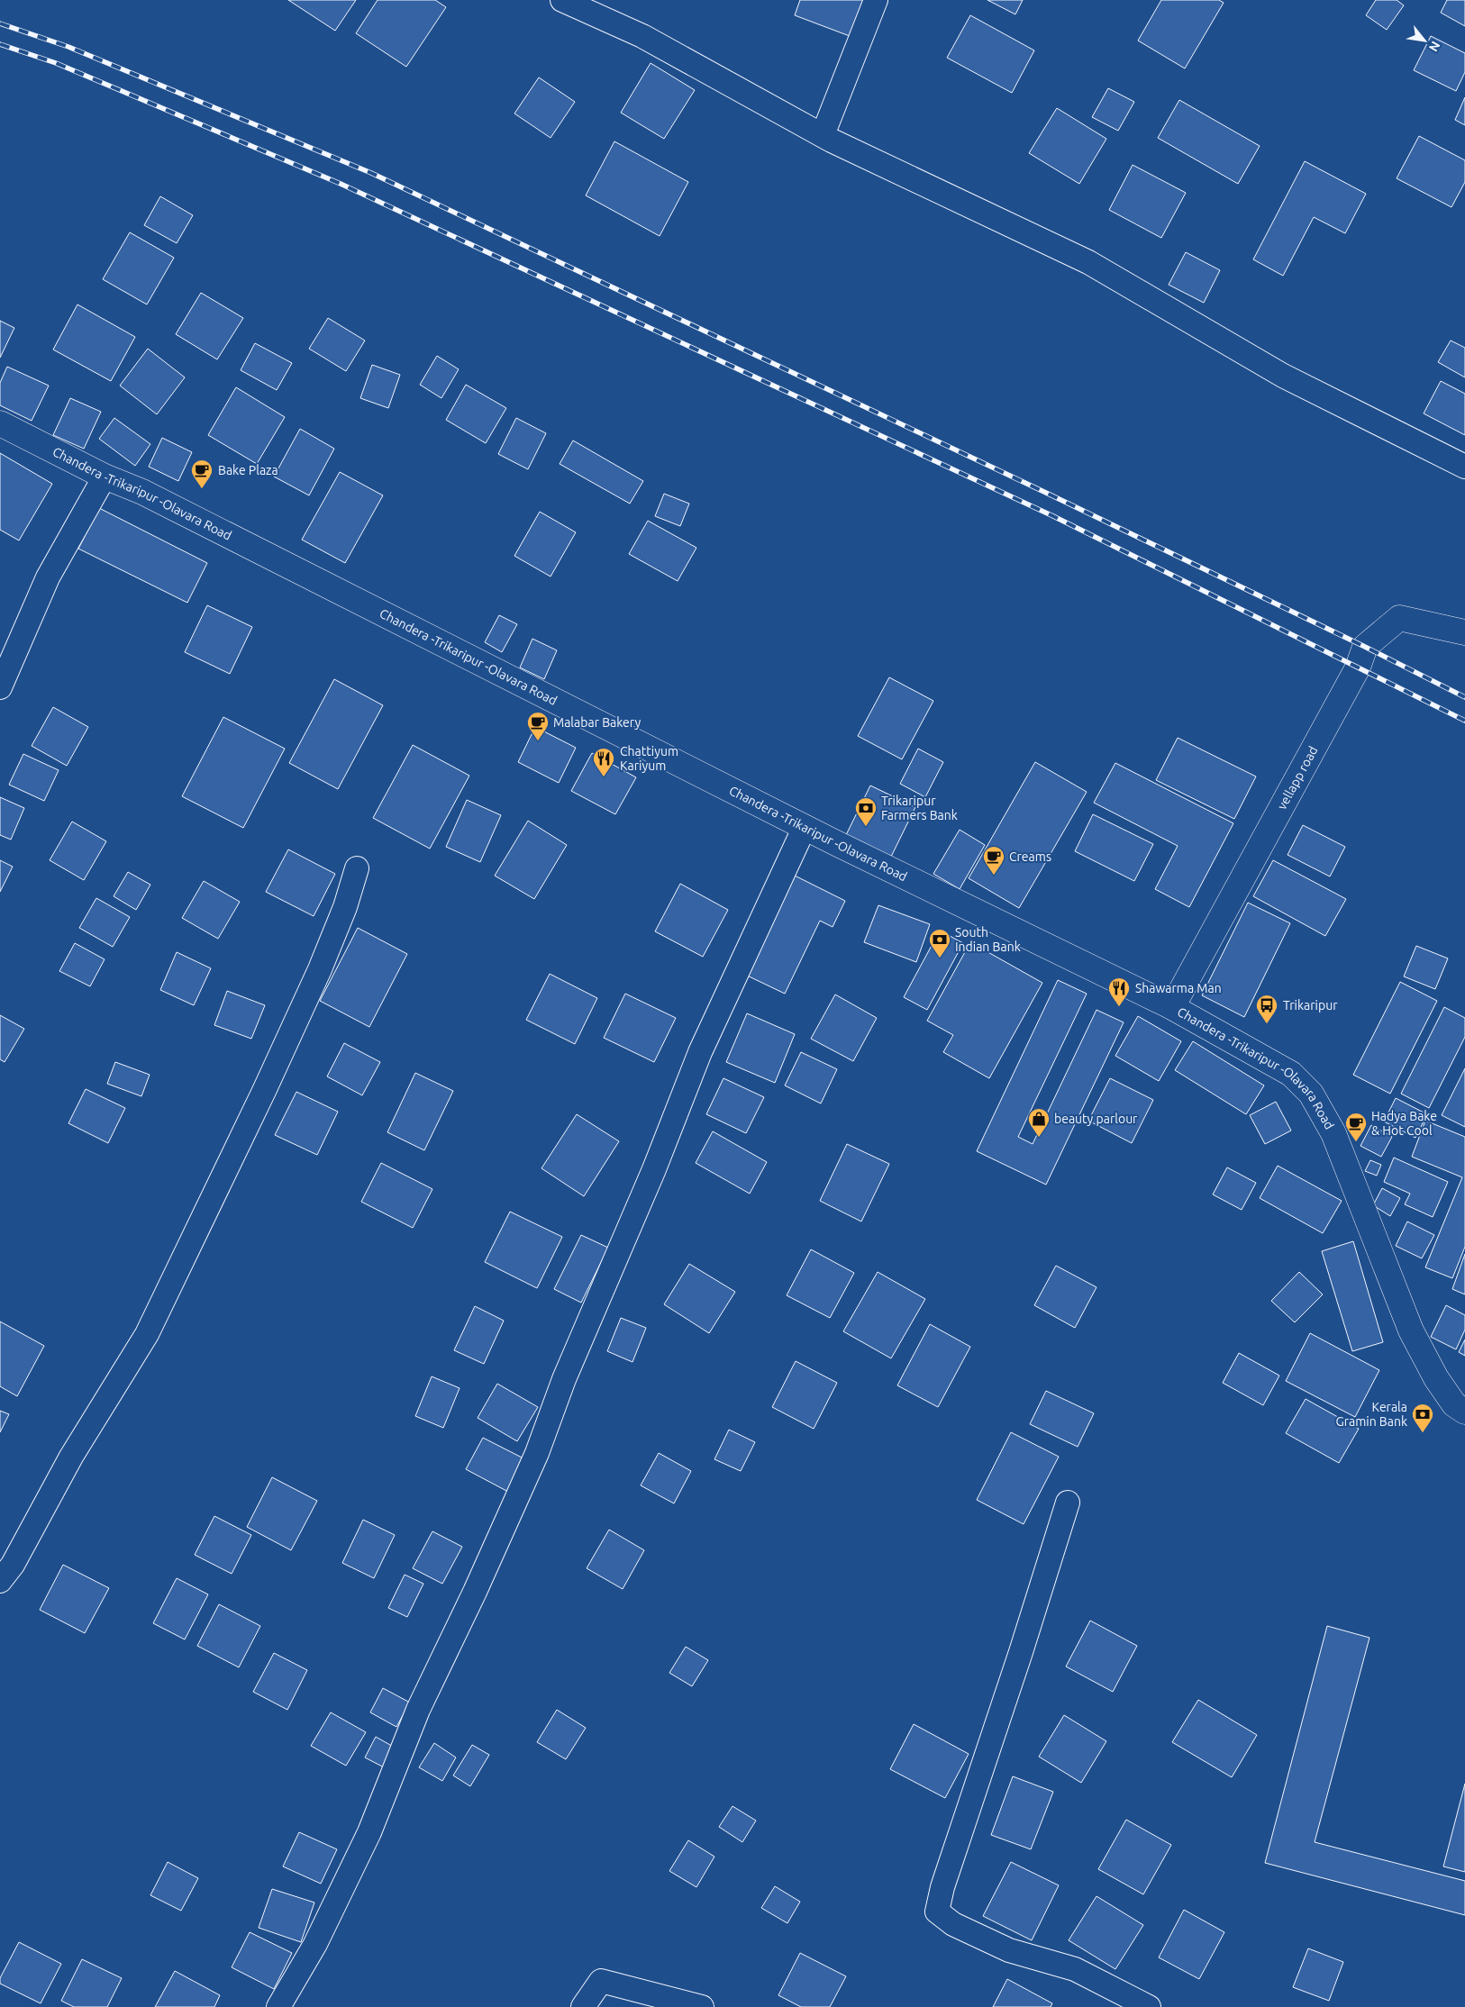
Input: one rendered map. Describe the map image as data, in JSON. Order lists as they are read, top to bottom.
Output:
{
  "streets": {
    "main road": ["Chandera -Trikaripur -Olavara Road", "vellapp road"]
  },
  "crossings": [
    ["Chandera -Trikaripur -Olavara Road", "vellapp road"]
  ],
  "places": {
    "cafe": [
      "Bake Plaza",
      "Malabar Bakery",
      "Creams",
      "Hadya Bake & Hot Cool"
    ],
    "restaurant": ["Chattiyum Kariyum", "Shawarma Man"],
    "bank": ["Trikaripur Farmers Bank", "South Indian Bank", "Kerala Gramin Bank"],
    "bus stop": ["Trikaripur"],
    "shop": ["beauty parlour"]
  },
  "north": "bottom right"
}
